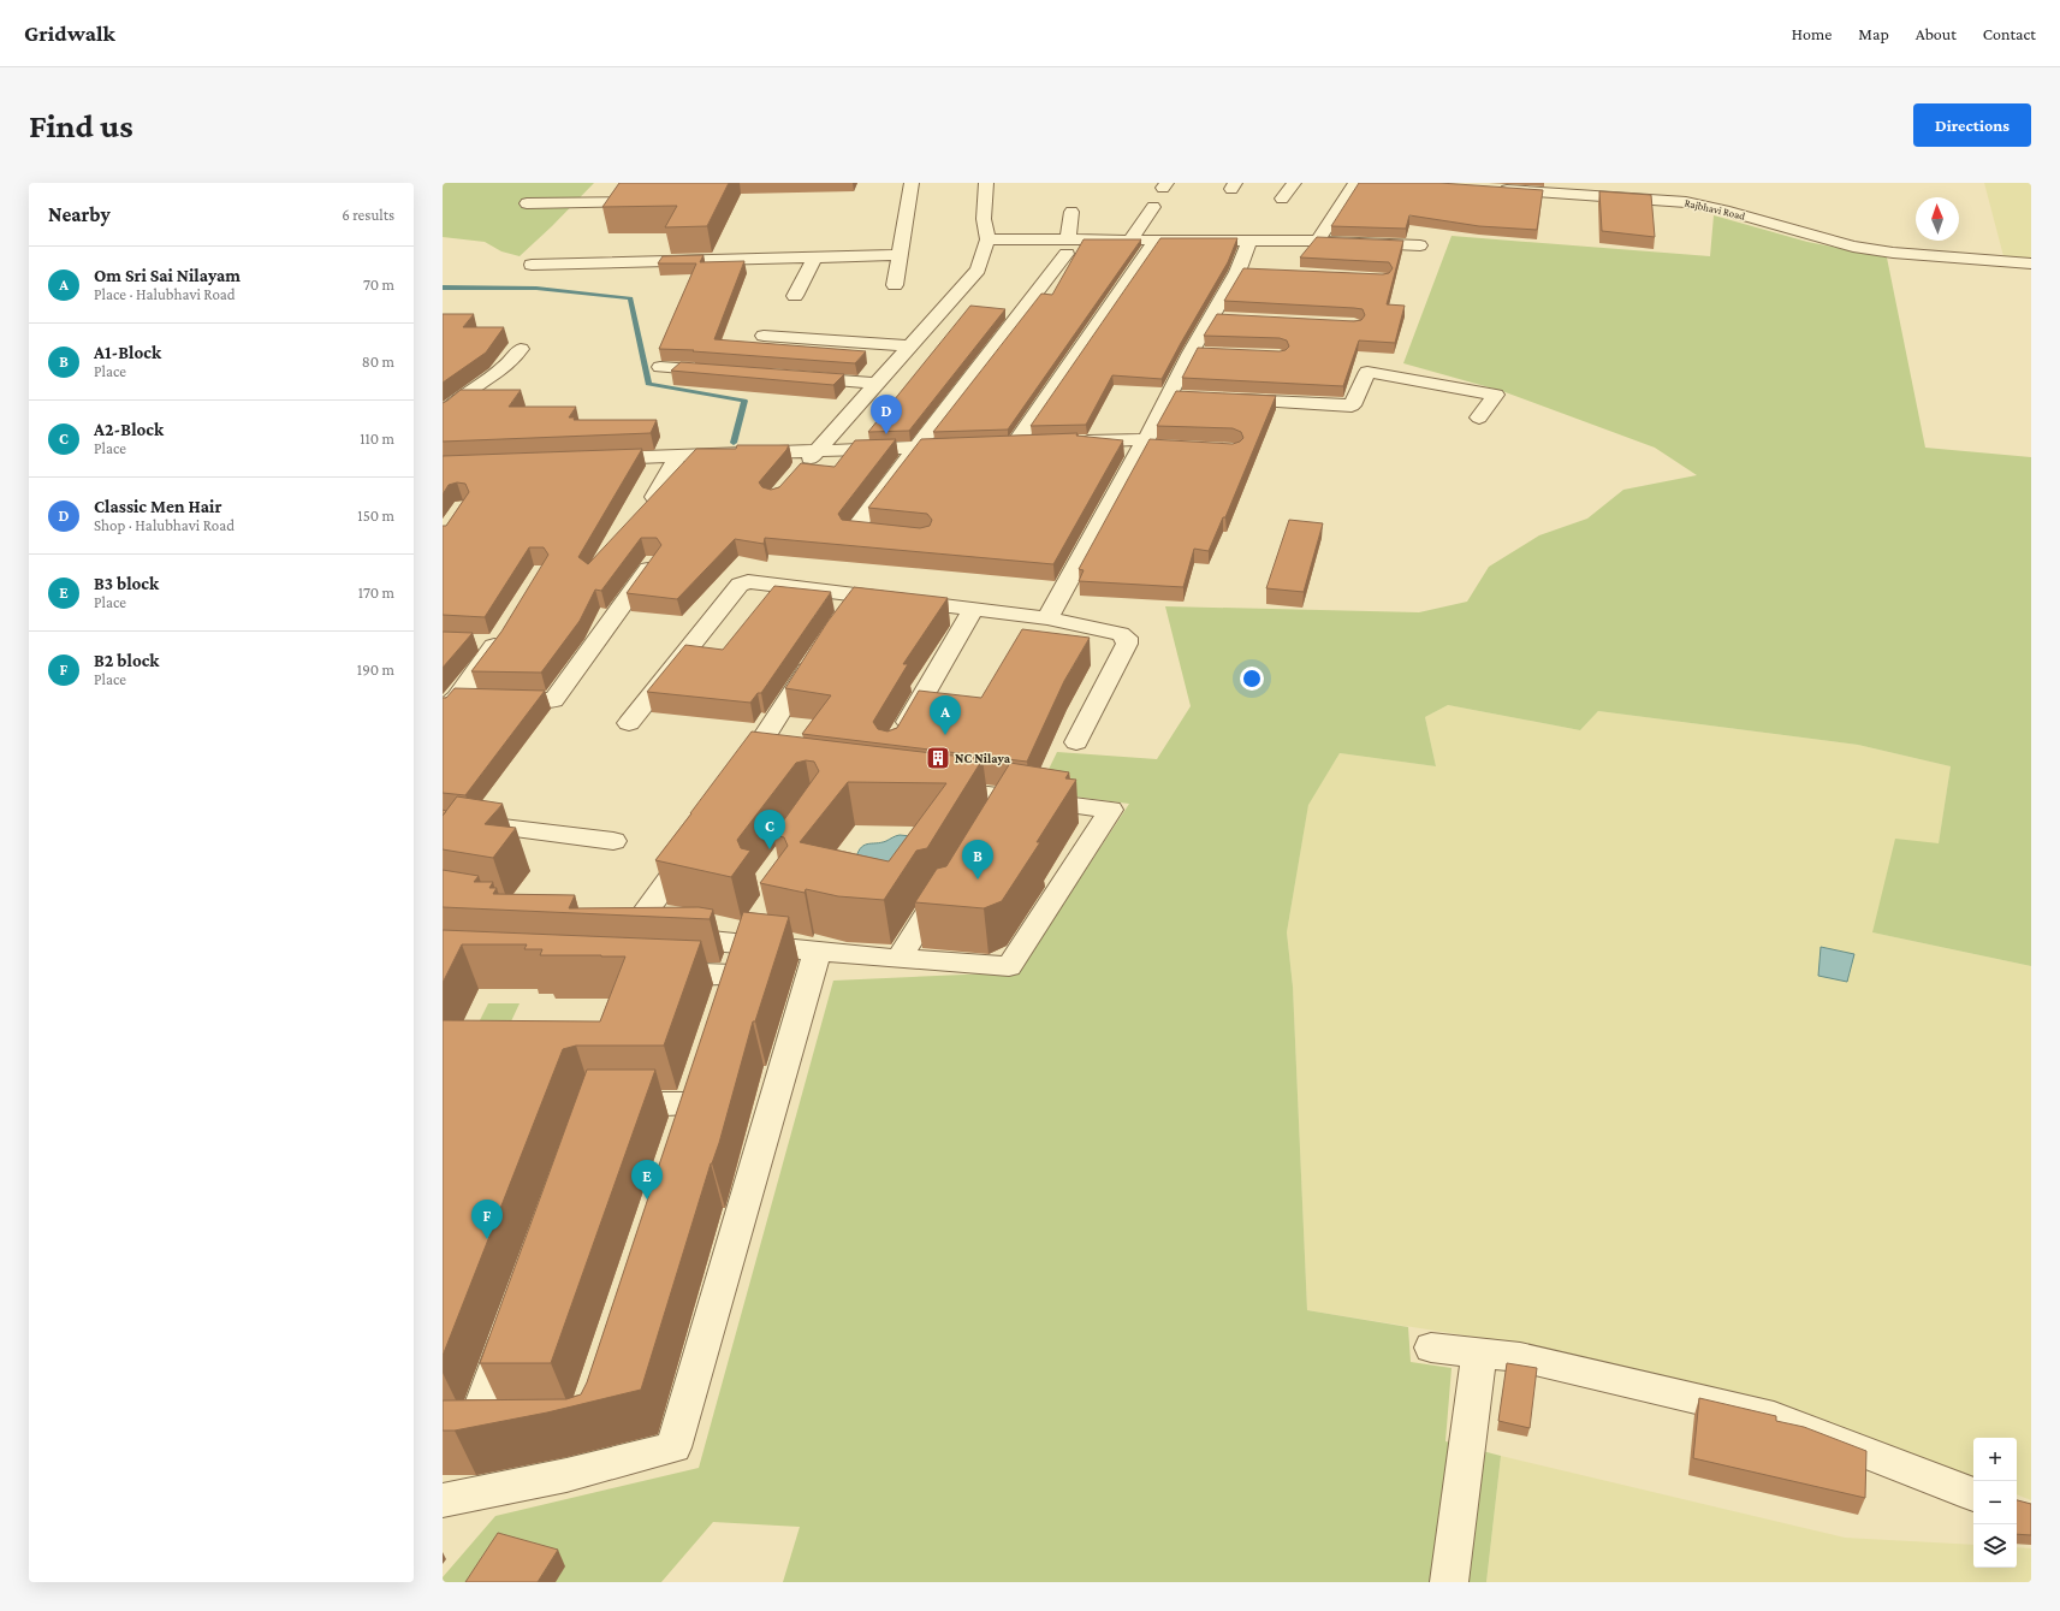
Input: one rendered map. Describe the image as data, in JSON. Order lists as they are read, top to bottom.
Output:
{
  "streets": {
    "street": ["Rajbhavi Road"]
  },
  "places": {
    "building": ["NC Nilaya"]
  },
  "north": "top",
  "page": {
    "header": "Gridwalk",
    "nav": [
      "Home",
      "Map",
      "About",
      "Contact"
    ],
    "buttons": "Directions",
    "title": "Find us",
    "heading": ["Nearby", "6 results"],
    "list": [
      {
        "mark": "A",
        "name": "Om Sri Sai Nilayam",
        "note": "Place · Halubhavi Road",
        "value": "70 m"
      },
      {
        "mark": "B",
        "name": "A1-Block",
        "note": "Place",
        "value": "80 m"
      },
      {
        "mark": "C",
        "name": "A2-Block",
        "note": "Place",
        "value": "110 m"
      },
      {
        "mark": "D",
        "name": "Classic Men Hair",
        "note": "Shop · Halubhavi Road",
        "value": "150 m"
      },
      {
        "mark": "E",
        "name": "B3 block",
        "note": "Place",
        "value": "170 m"
      },
      {
        "mark": "F",
        "name": "B2 block",
        "note": "Place",
        "value": "190 m"
      }
    ],
    "pins": [
      "D",
      "A",
      "C",
      "B",
      "E",
      "F"
    ],
    "map_buttons": ["+", "−"]
  }
}
